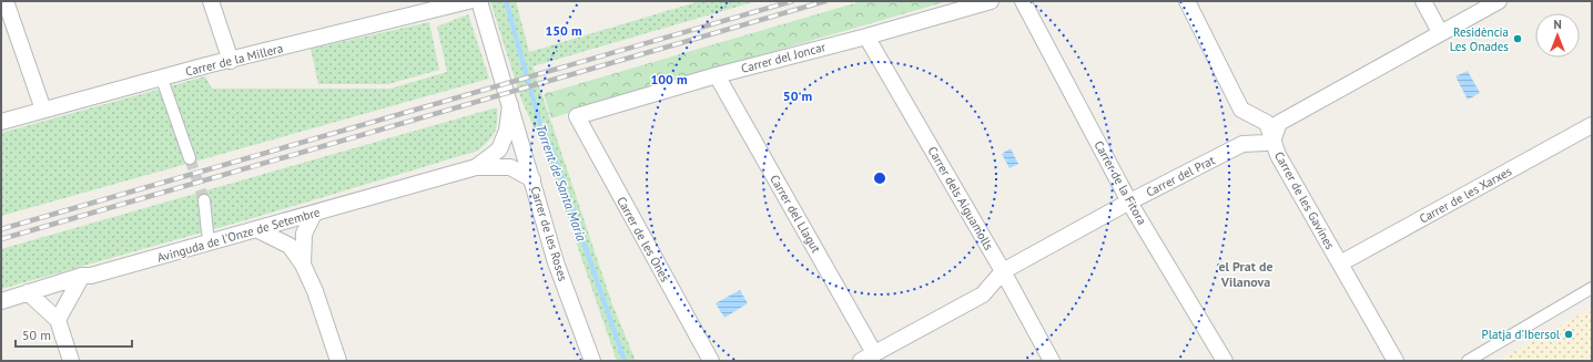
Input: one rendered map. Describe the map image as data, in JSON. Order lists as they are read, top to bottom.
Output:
{
  "streets": {
    "street": [
      "Carrer del Joncar",
      "Carrer de la Millera",
      "Carrer del Prat",
      "Carrer de la Fitora",
      "Carrer de les Xarxes",
      "Carrer dels Aiguamolls",
      "Carrer de les Gavines",
      "Carrer del Llagut",
      "Carrer de les Roses",
      "Avinguda de l'Onze de Setembre",
      "Carrer de les Ones"
    ]
  },
  "crossings": [
    ["Carrer del Joncar", "Carrer dels Aiguamolls"],
    ["Carrer del Joncar", "Carrer del Llagut"],
    ["Carrer del Joncar", "Carrer de les Ones"],
    ["Carrer del Prat", "Carrer de la Fitora"],
    ["Carrer del Prat", "Carrer dels Aiguamolls"],
    ["Carrer del Prat", "Carrer de les Gavines"],
    ["Carrer del Prat", "Carrer del Llagut"],
    ["Carrer de les Xarxes", "Carrer de les Gavines"],
    ["Carrer de les Roses", "Avinguda de l'Onze de Setembre"]
  ],
  "districts": ["el Prat de Vilanova"],
  "water": ["Torrent de Santa Maria"],
  "places": ["Residència Les Onades", "Platja d'Ibersol"],
  "scale_bar": "50 m",
  "north": "top",
  "rings": ["150 m", "100 m", "50 m"]
}
